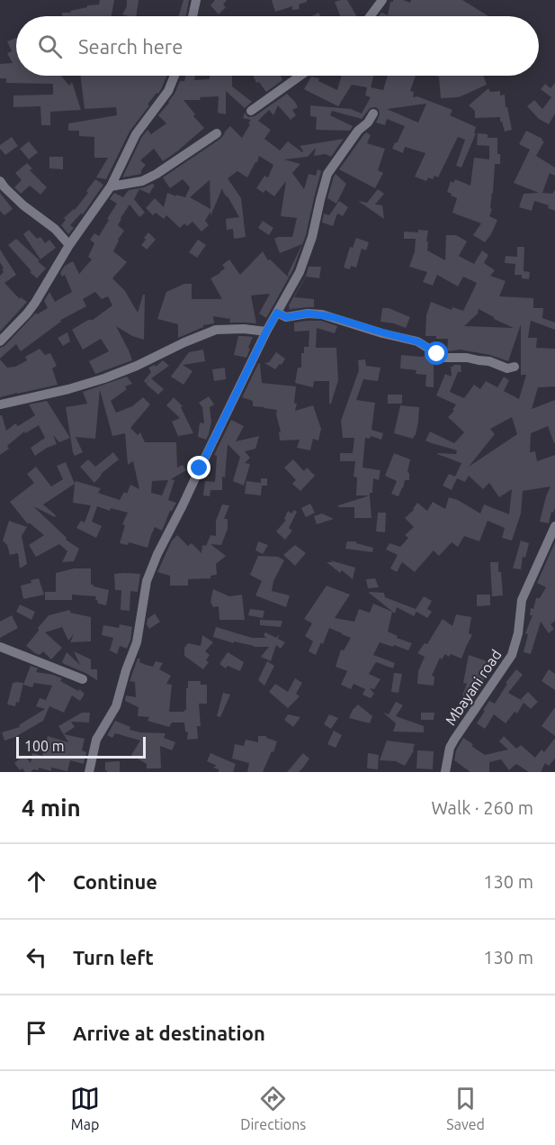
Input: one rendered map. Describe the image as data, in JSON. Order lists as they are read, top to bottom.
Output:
{
  "streets": {
    "street": ["Mbayani road"]
  },
  "scale_bar": "100 m",
  "page": {
    "search": "Search here",
    "scale": "100 m",
    "heading": ["4 min", "Walk · 260 m"],
    "list": [
      ["Continue", "130 m"],
      ["Turn left", "130 m"],
      "Arrive at destination"
    ],
    "nav": ["Map", "Directions", "Saved"]
  }
}
